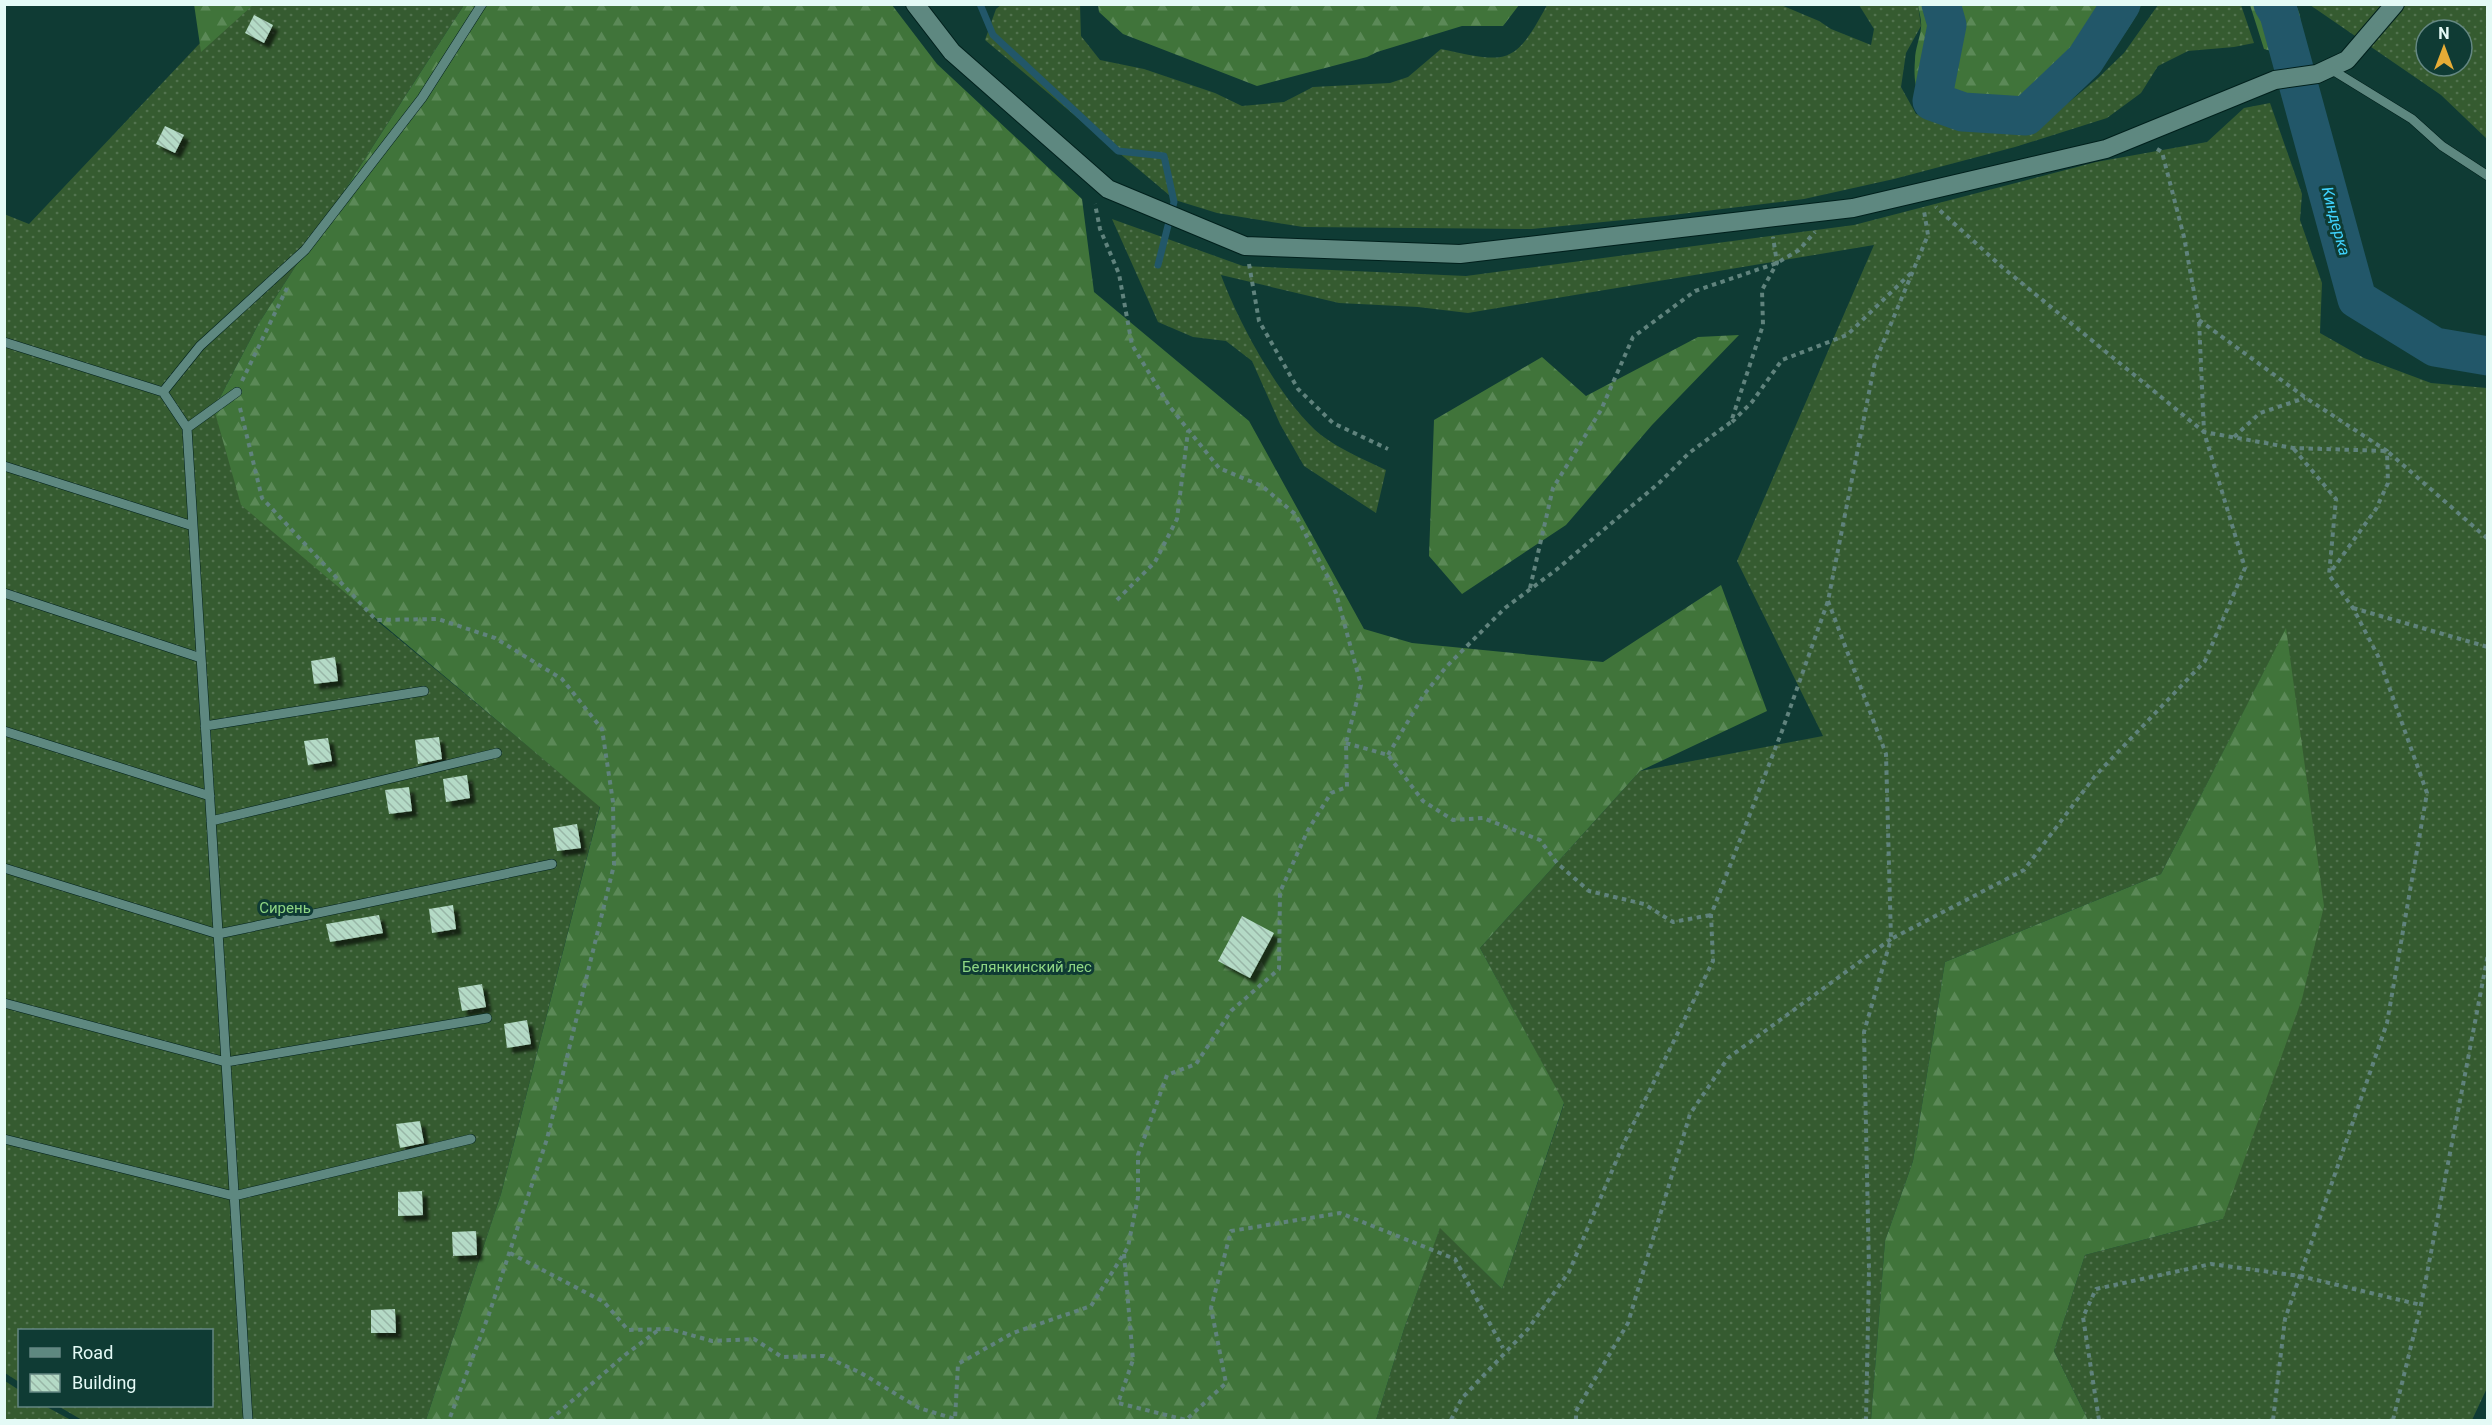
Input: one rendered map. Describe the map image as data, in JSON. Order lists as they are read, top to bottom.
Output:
{
  "water": ["Киндерка"],
  "parks": ["Сирень", "Белянкинский лес"],
  "legend": ["Road", "Building"],
  "north": "top"
}
